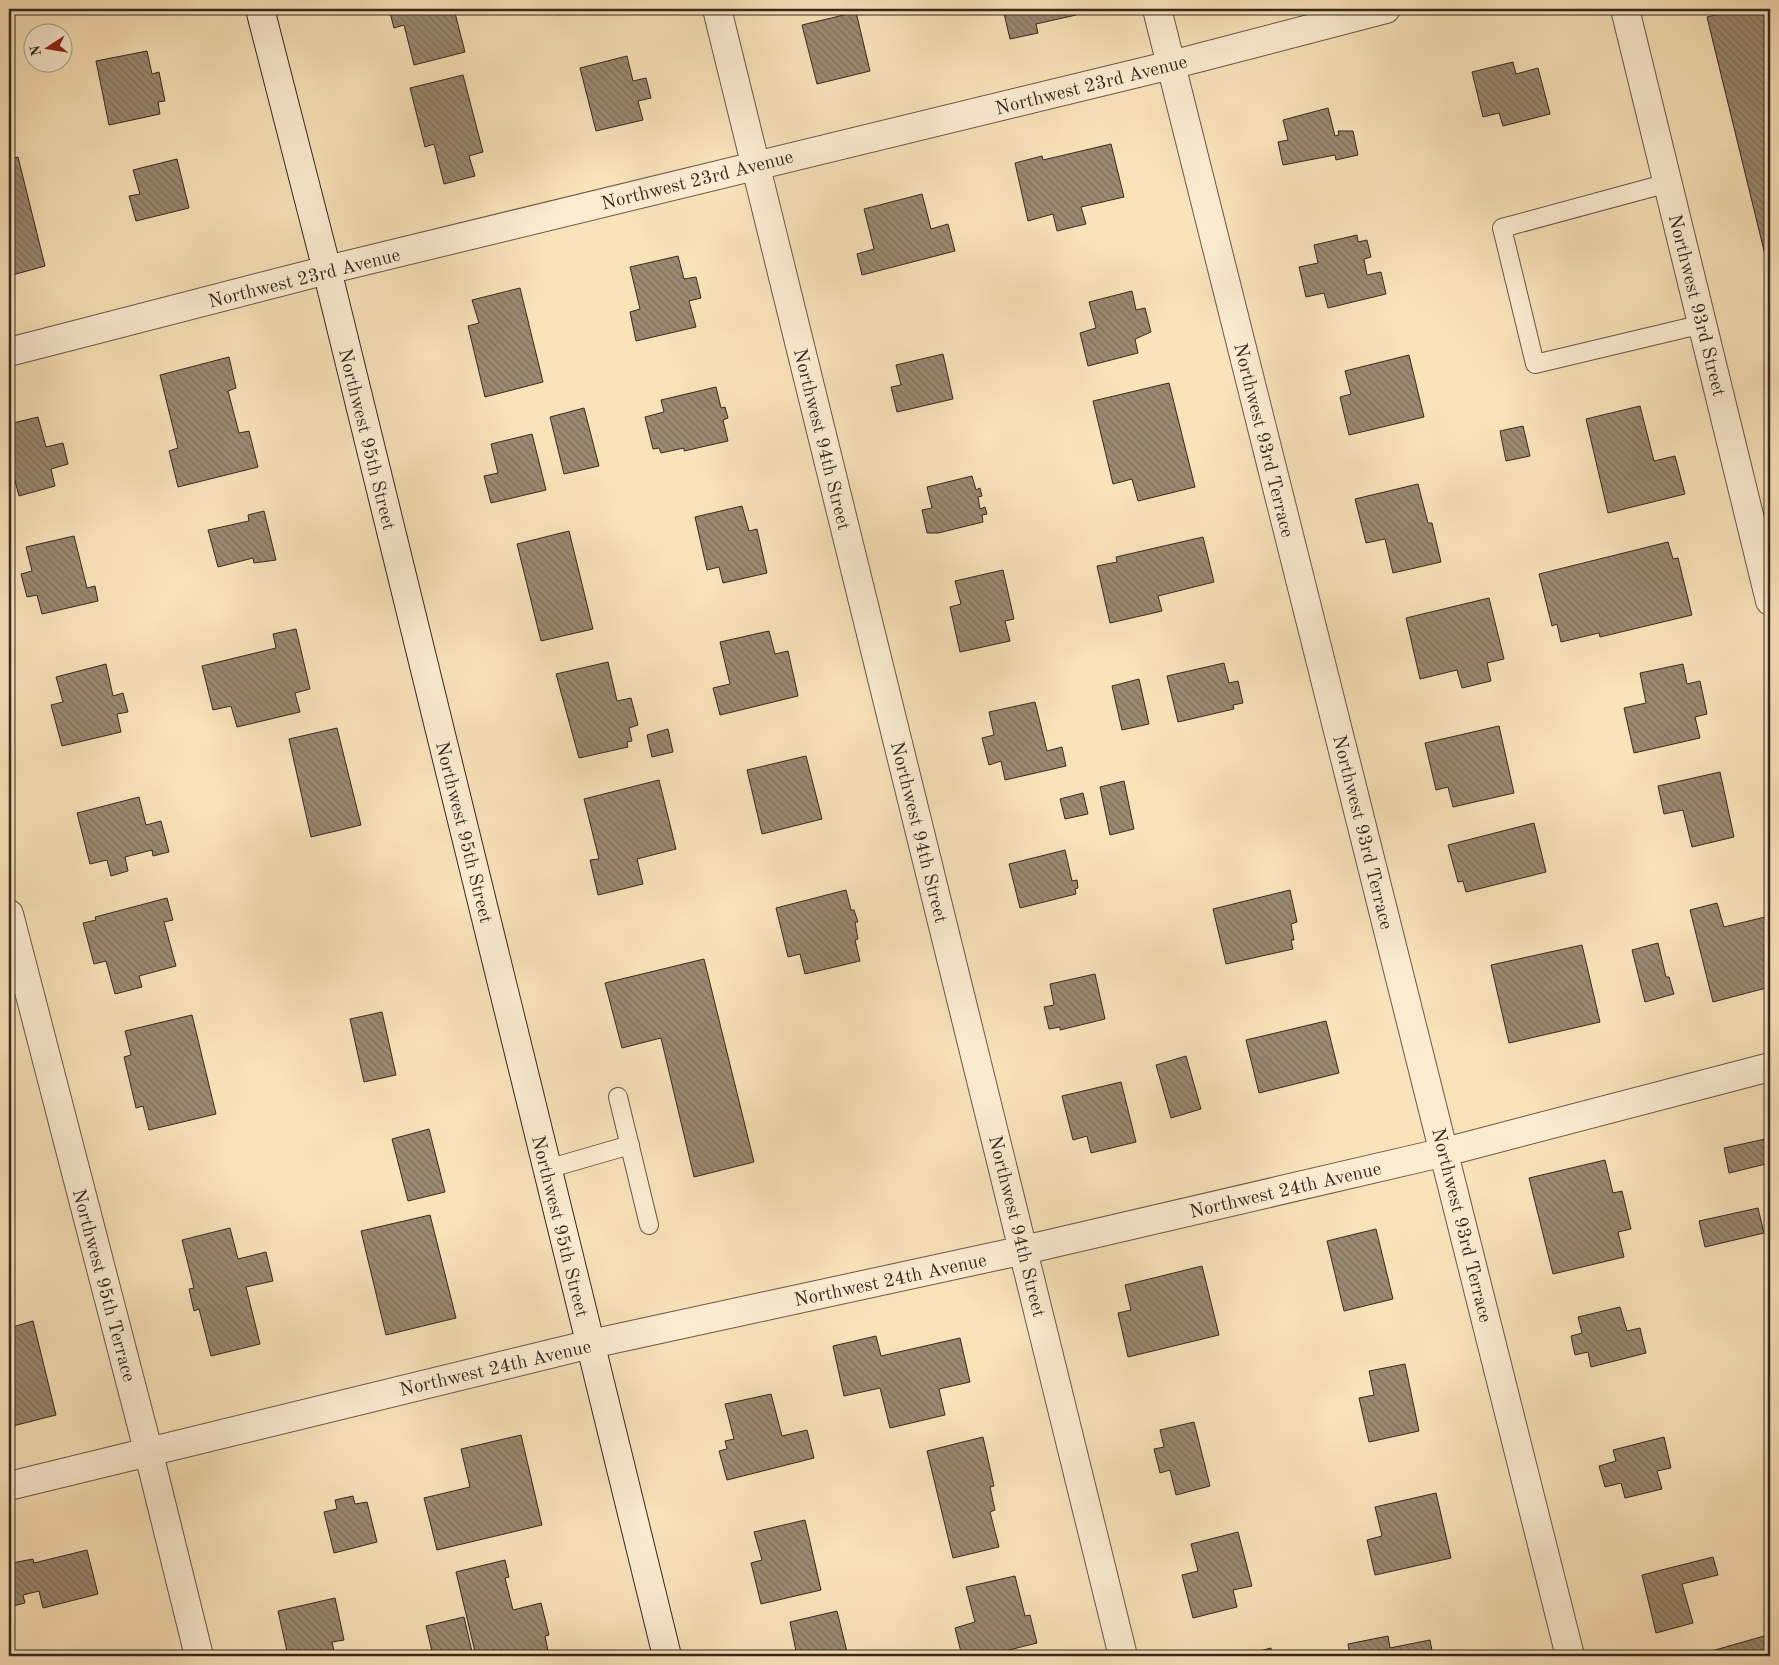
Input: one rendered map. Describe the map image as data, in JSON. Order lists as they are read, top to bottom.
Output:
{
  "streets": {
    "street": [
      "Northwest 23rd Avenue",
      "Northwest 93rd Street",
      "Northwest 95th Street",
      "Northwest 94th Street",
      "Northwest 93rd Terrace",
      "Northwest 24th Avenue",
      "Northwest 95th Terrace"
    ]
  },
  "crossings": [
    ["Northwest 23rd Avenue", "Northwest 95th Street"],
    ["Northwest 23rd Avenue", "Northwest 94th Street"],
    ["Northwest 23rd Avenue", "Northwest 93rd Terrace"],
    ["Northwest 95th Street", "Northwest 24th Avenue"],
    ["Northwest 94th Street", "Northwest 24th Avenue"],
    ["Northwest 93rd Terrace", "Northwest 24th Avenue"],
    ["Northwest 24th Avenue", "Northwest 95th Terrace"]
  ],
  "north": "left"
}
